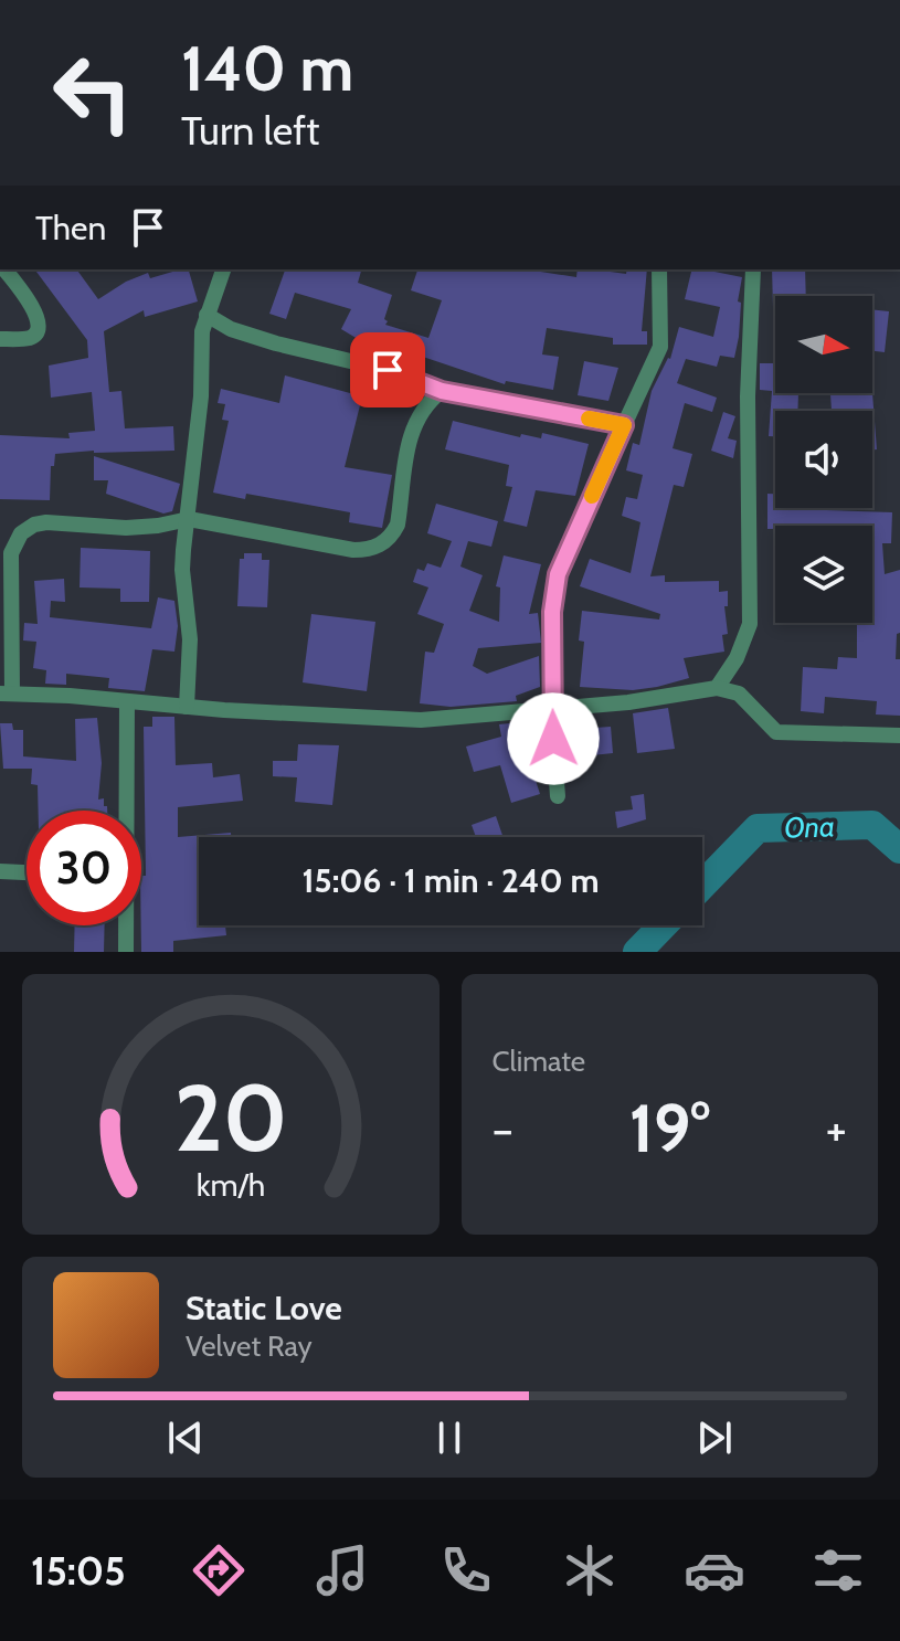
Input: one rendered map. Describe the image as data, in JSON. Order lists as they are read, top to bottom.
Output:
{
  "water": ["Ona"],
  "north": "right",
  "page": {
    "turn": ["140 m", "Turn left"],
    "then": "Then",
    "limit": "30",
    "trip": "15:06 · 1 min · 240 m",
    "tile": "Climate",
    "heat": ["−", "19°", "+"],
    "song": ["Static Love", "Velvet Ray"],
    "tabs": "15:05",
    "gauge": ["20", "km/h"]
  }
}
